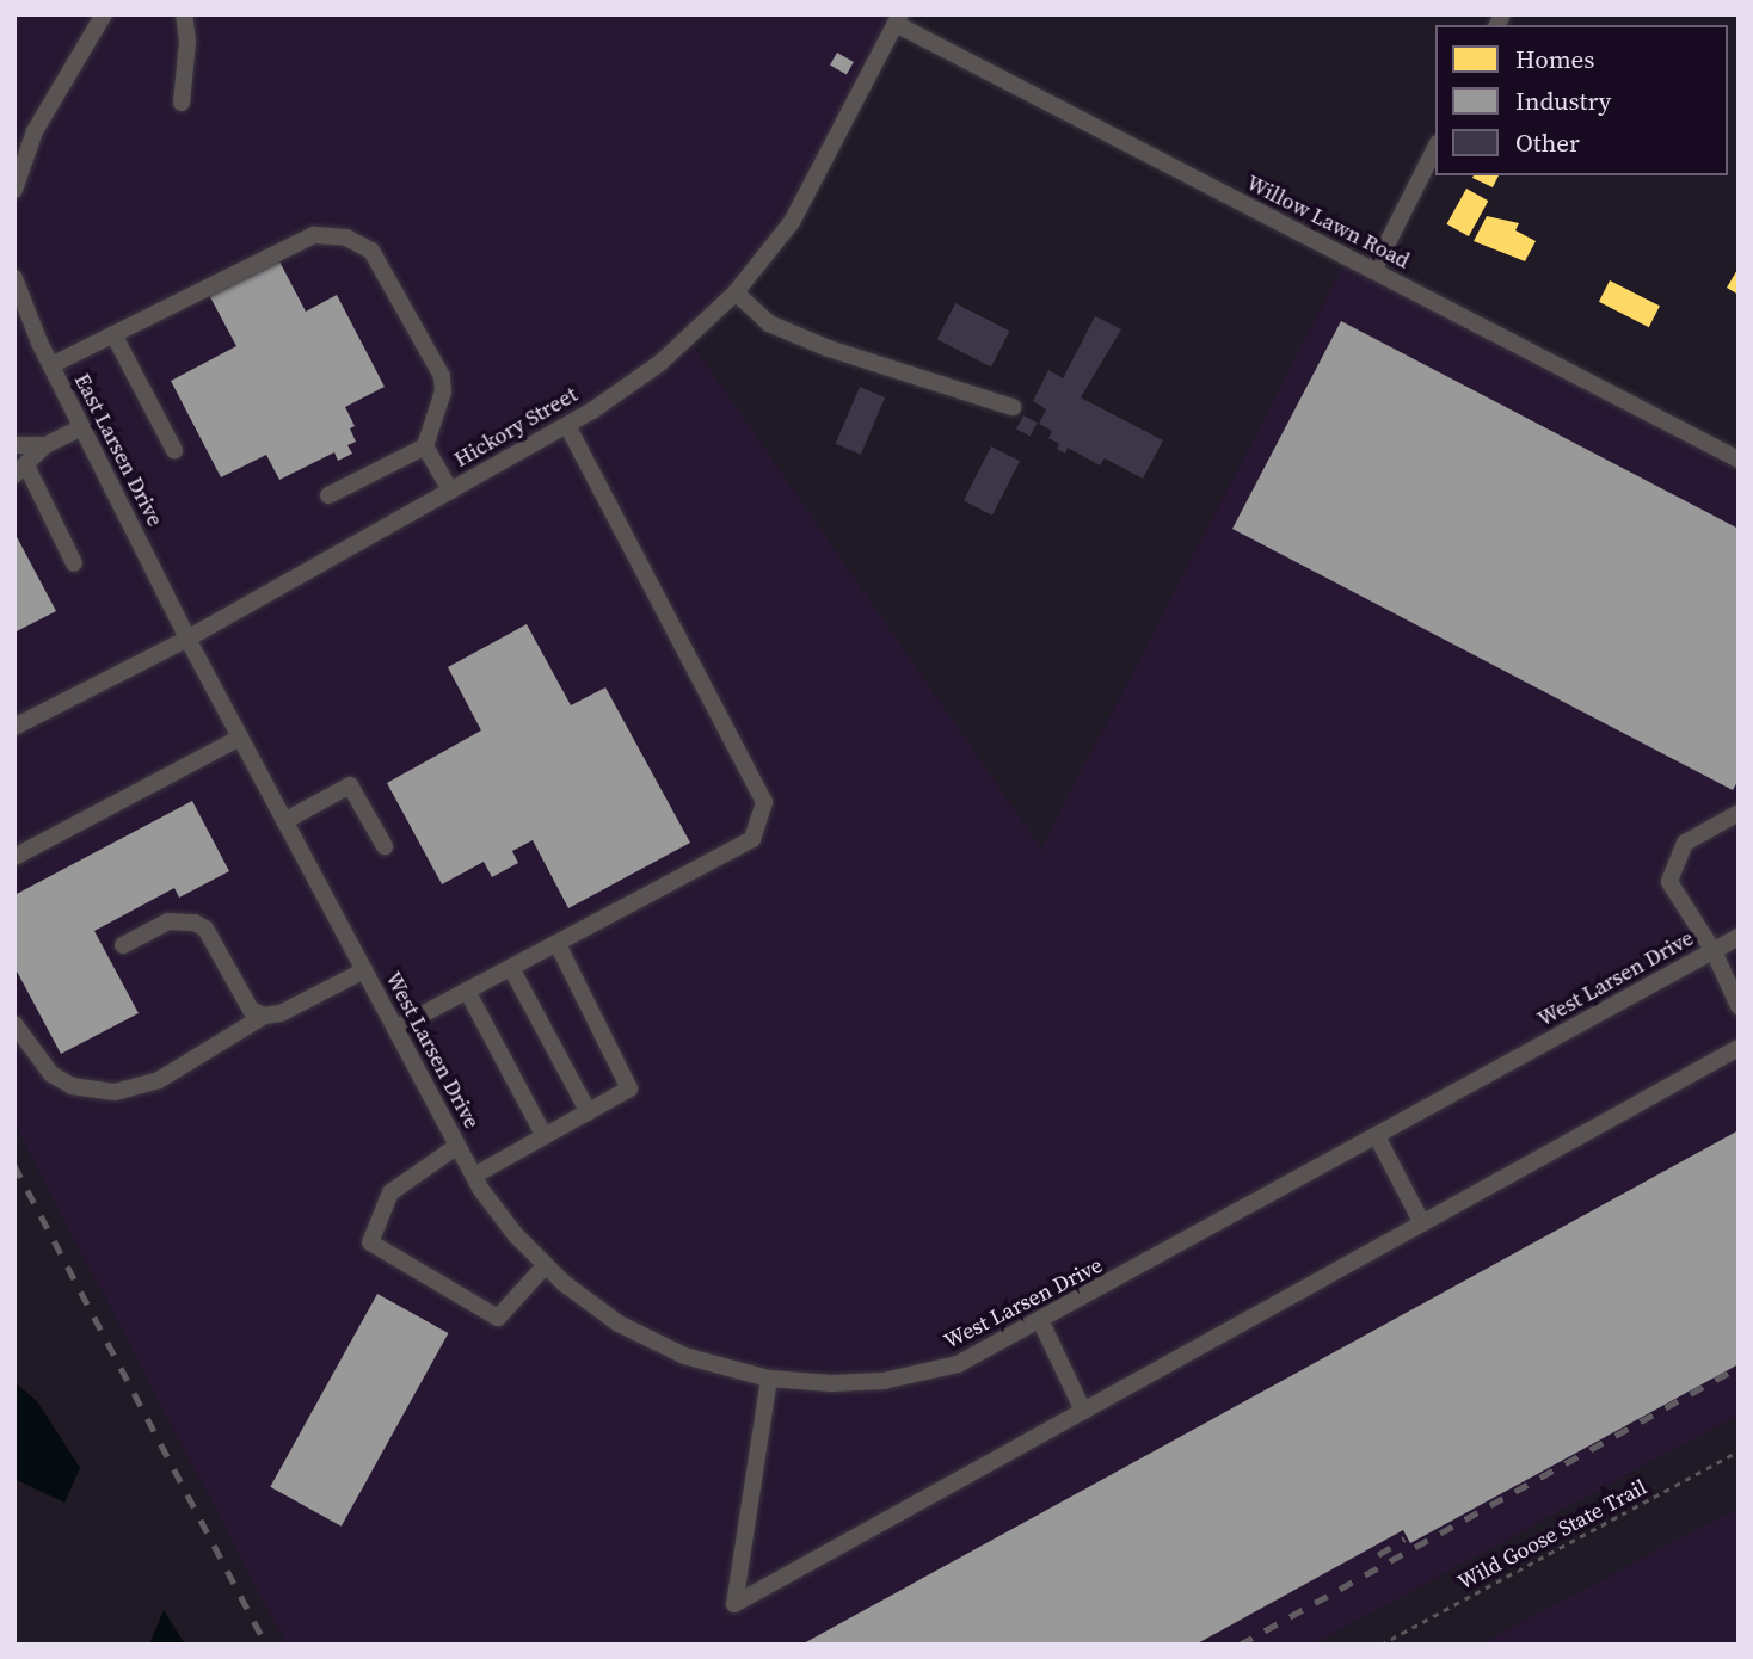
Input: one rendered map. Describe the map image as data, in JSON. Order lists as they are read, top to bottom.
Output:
{
  "streets": {
    "street": [
      "Willow Lawn Road",
      "Hickory Street",
      "East Larsen Drive",
      "West Larsen Drive"
    ],
    "path": ["Wild Goose State Trail"]
  },
  "crossings": [
    ["Willow Lawn Road", "Hickory Street"],
    ["Hickory Street", "East Larsen Drive"],
    ["Hickory Street", "West Larsen Drive"],
    ["East Larsen Drive", "West Larsen Drive"]
  ],
  "legend": ["Homes", "Industry", "Other"]
}
